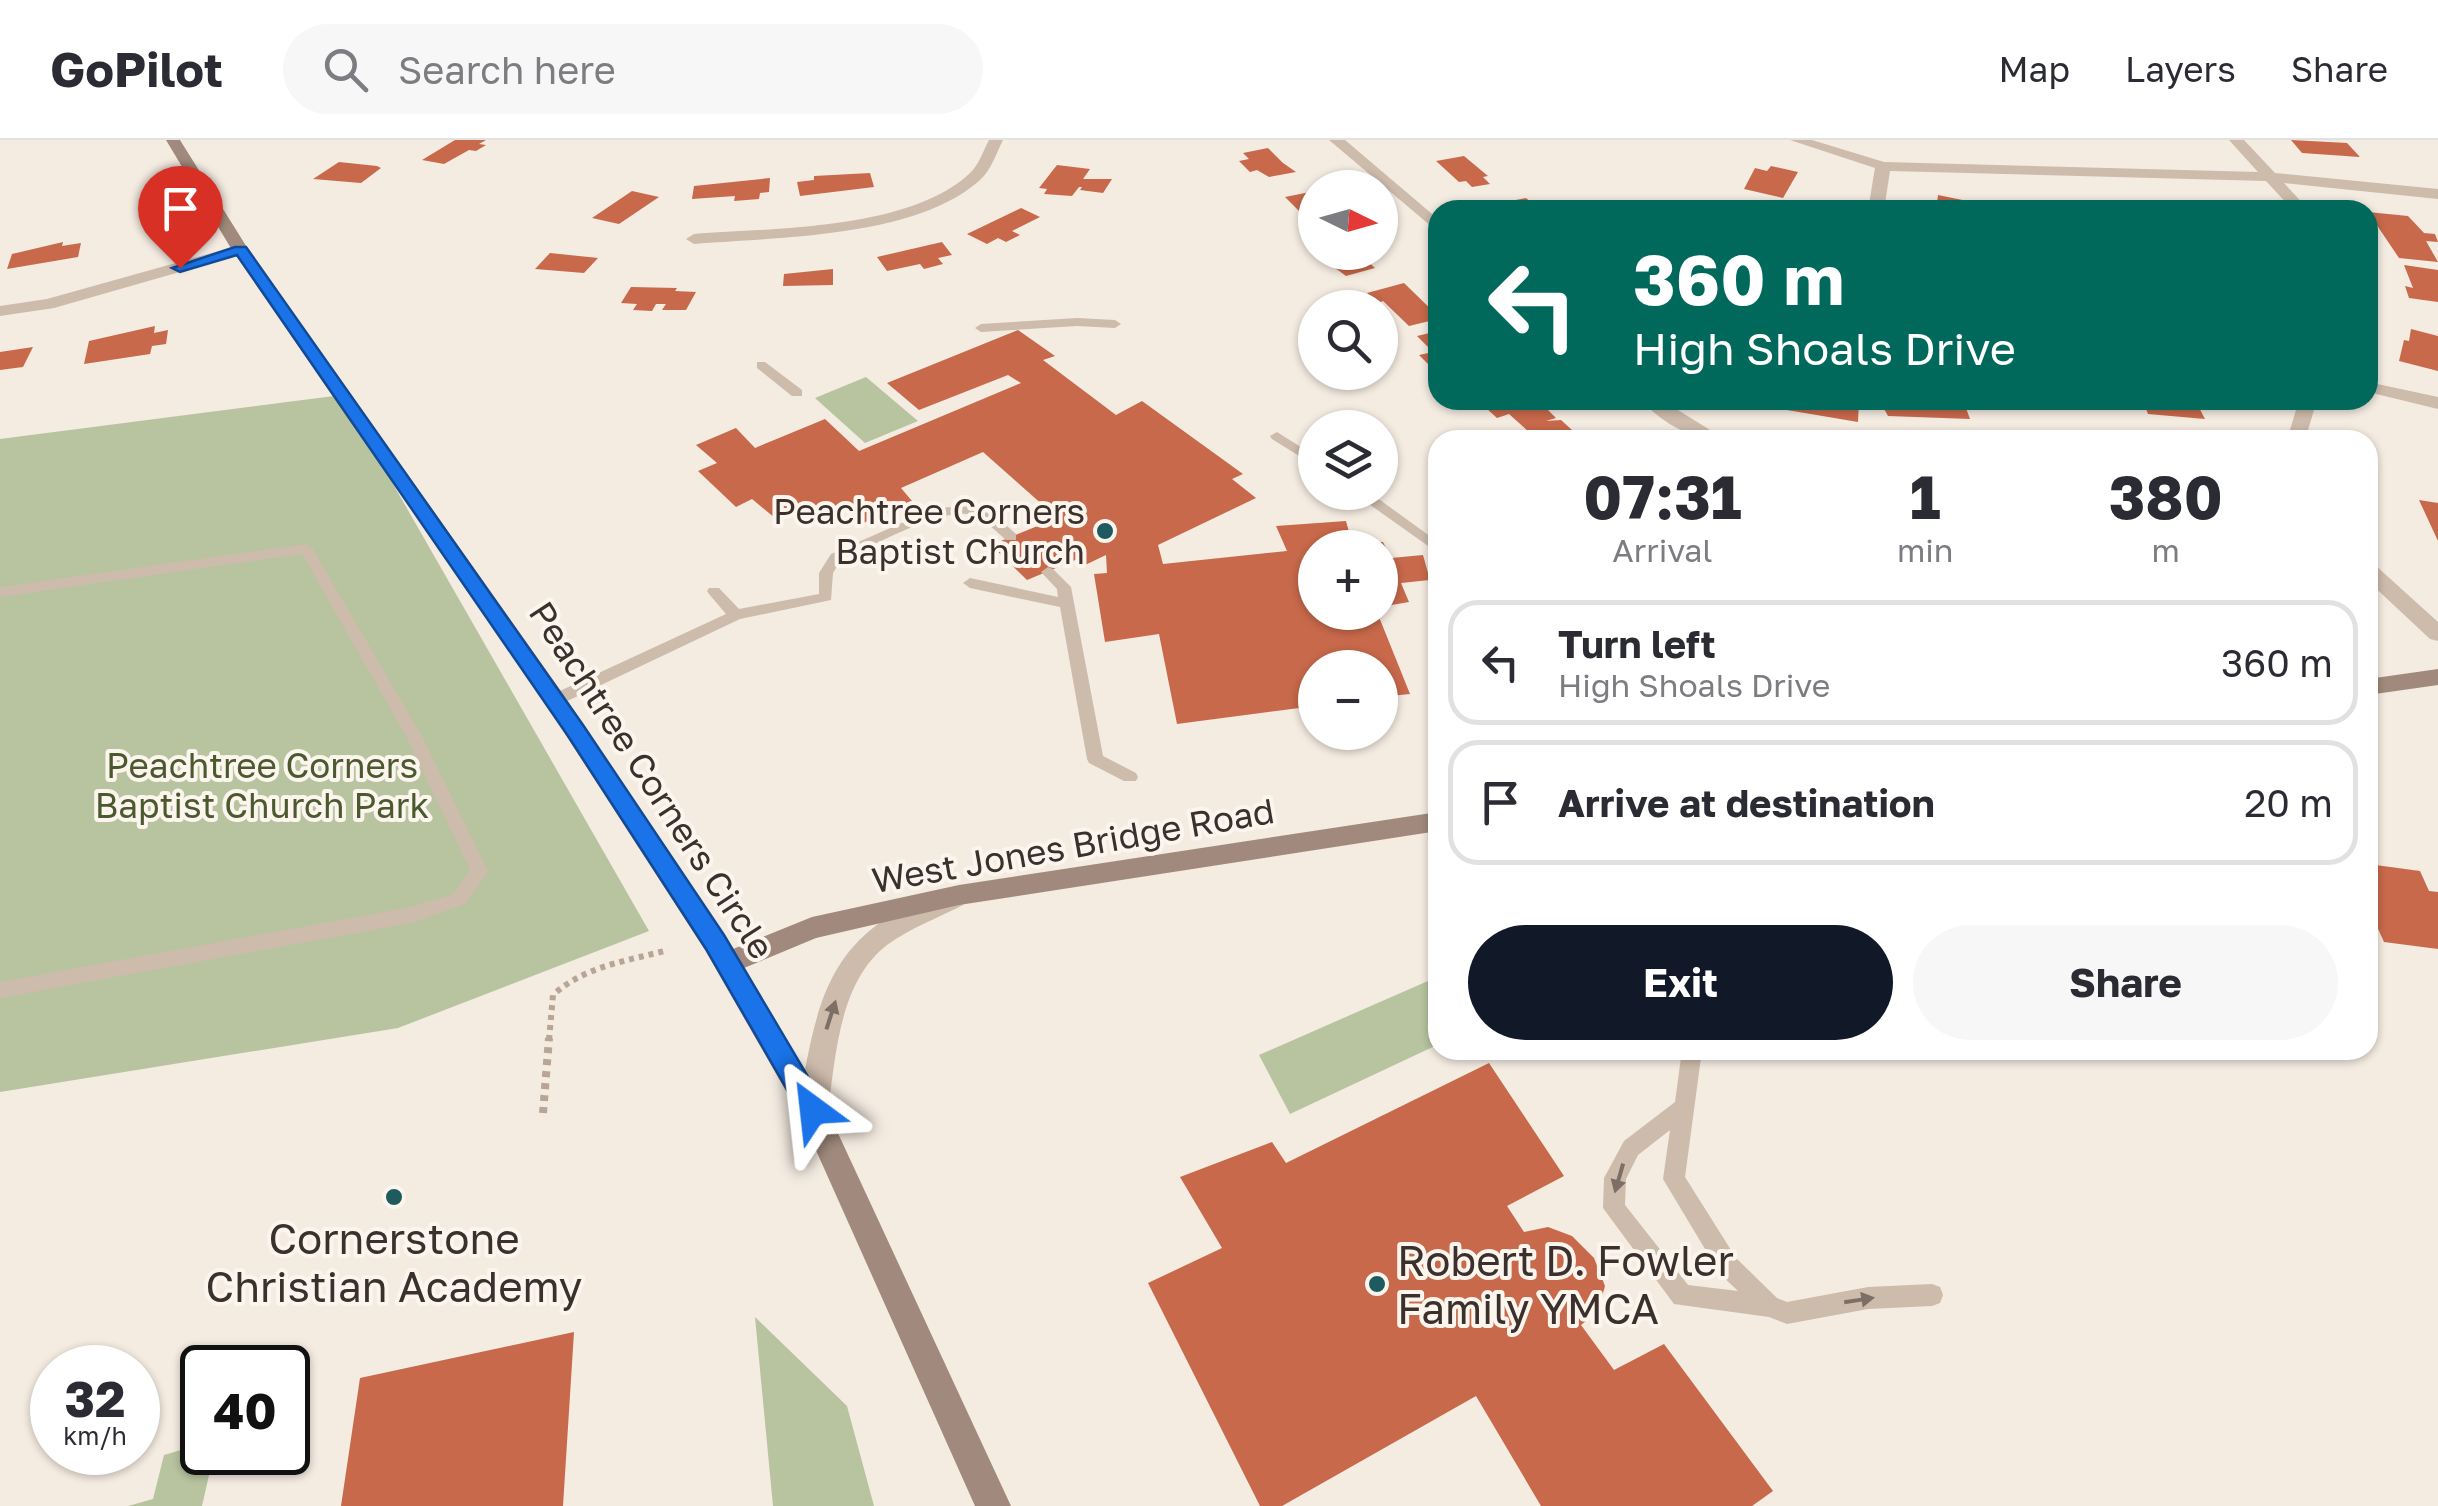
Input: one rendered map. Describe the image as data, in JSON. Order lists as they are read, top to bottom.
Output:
{
  "streets": {
    "street": ["Peachtree Corners Circle", "West Jones Bridge Road"]
  },
  "crossings": [
    ["Peachtree Corners Circle", "West Jones Bridge Road"]
  ],
  "parks": ["Peachtree Corners Baptist Church Park"],
  "places": ["Peachtree Corners Baptist Church", "Cornerstone Christian Academy", "Robert D. Fowler Family YMCA"],
  "north": "right",
  "page": {
    "header": "GoPilot",
    "search": "Search here",
    "nav": ["Map", "Layers", "Share"],
    "map_buttons": ["+", "−"],
    "turn": ["360 m", "High Shoals Drive"],
    "eta": [
      "07:31",
      "Arrival",
      "1",
      "min",
      "380",
      "m"
    ],
    "list": [
      {
        "name": "Turn left",
        "note": "High Shoals Drive",
        "value": "360 m"
      },
      {
        "name": "Arrive at destination",
        "value": "20 m"
      }
    ],
    "buttons": ["Exit", "Share"],
    "speed": "32 km/h",
    "limit": "40"
  }
}
